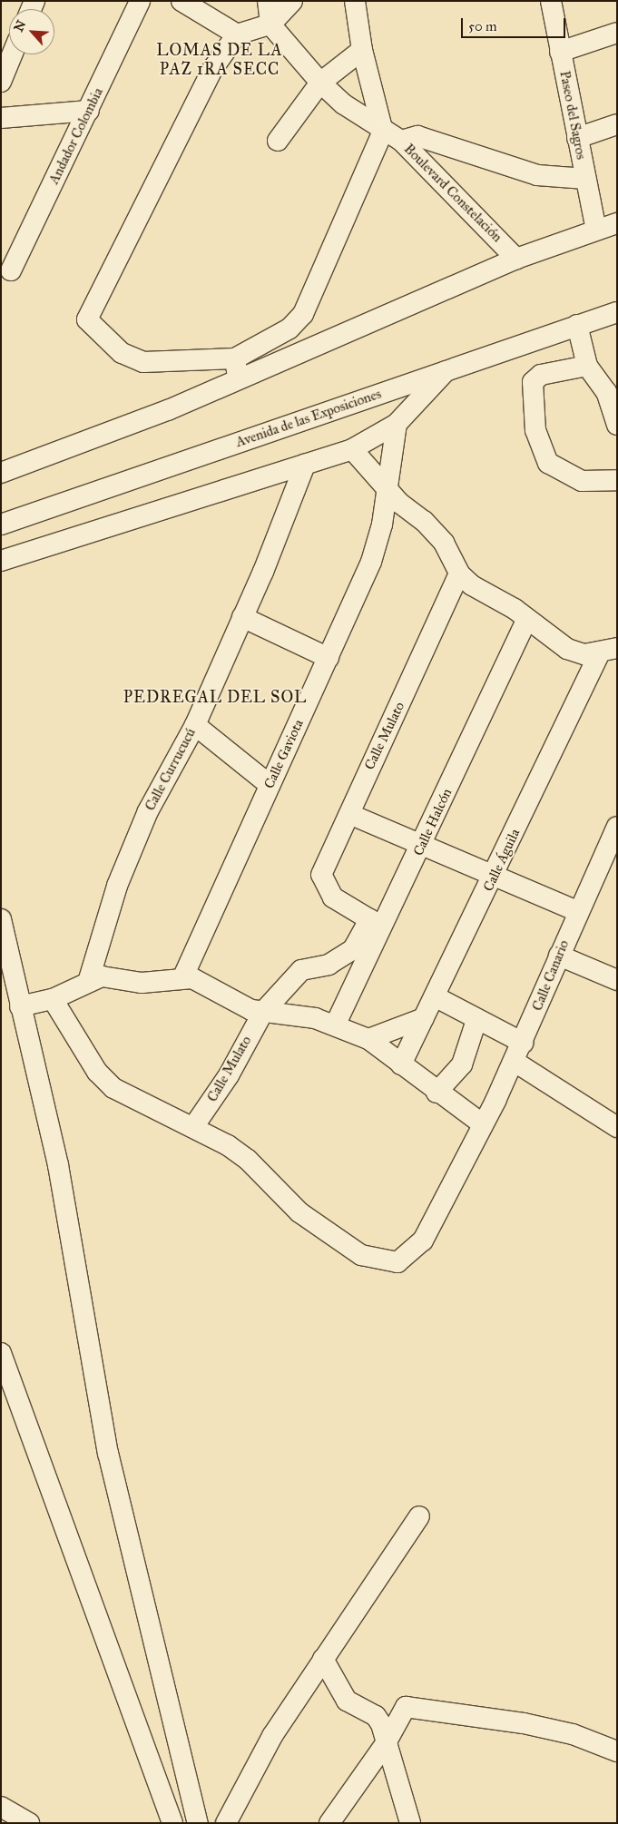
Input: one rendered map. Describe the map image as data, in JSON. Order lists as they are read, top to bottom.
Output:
{
  "streets": {
    "street": [
      "Paseo del Sagros",
      "Andador Colombia",
      "Boulevard Constelación",
      "Avenida de las Exposiciones",
      "Calle Mulato",
      "Calle Gaviota",
      "Calle Currucucú",
      "Calle Halcón",
      "Calle Águila",
      "Calle Canario"
    ]
  },
  "crossings": [
    ["Calle Mulato", "Calle Halcón"],
    ["Calle Mulato", "Calle Canario"]
  ],
  "districts": ["LOMAS DE LA PAZ 1RA SECC", "PEDREGAL DEL SOL"],
  "scale_bar": "50 m",
  "north": "top left"
}
